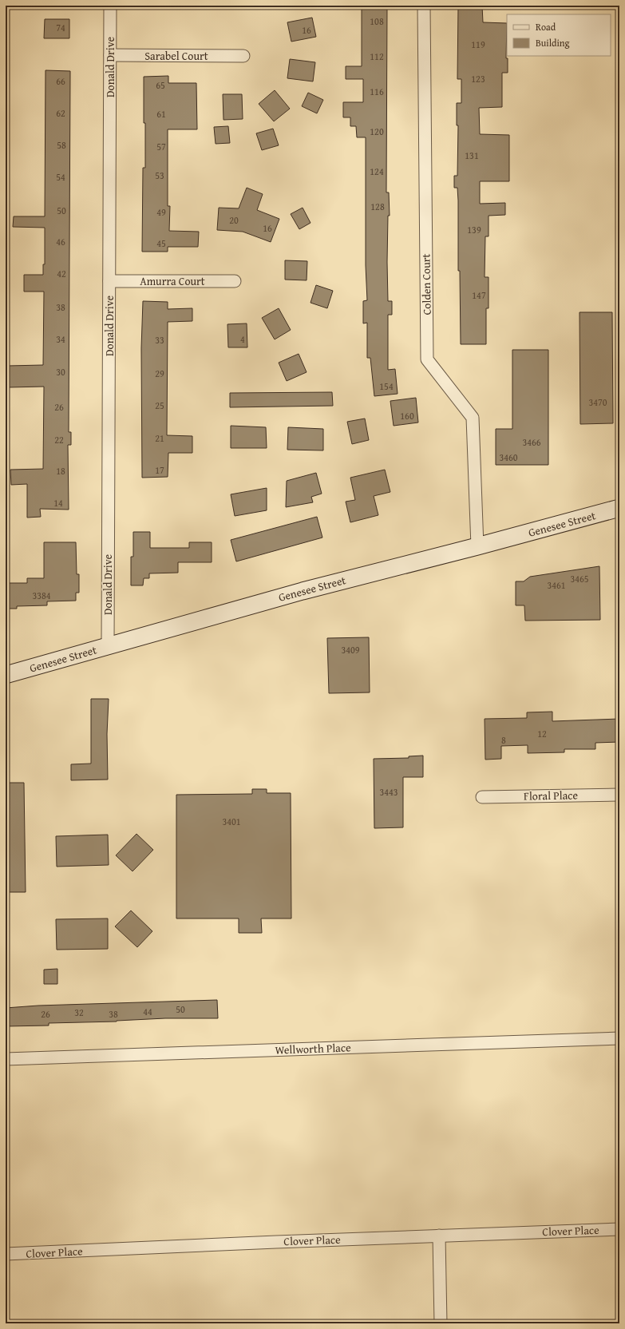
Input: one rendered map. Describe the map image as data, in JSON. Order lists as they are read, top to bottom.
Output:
{
  "streets": {
    "main road": ["Genesee Street"],
    "street": [
      "Sarabel Court",
      "Donald Drive",
      "Amurra Court",
      "Colden Court",
      "Floral Place",
      "Wellworth Place",
      "Clover Place"
    ]
  },
  "crossings": [
    ["Sarabel Court", "Donald Drive"],
    ["Donald Drive", "Amurra Court"],
    ["Donald Drive", "Genesee Street"],
    ["Colden Court", "Genesee Street"]
  ],
  "house_numbers": [
    "108",
    "74",
    "16",
    "119",
    "112",
    "123",
    "66",
    "65",
    "116",
    "62",
    "61",
    "120",
    "58",
    "57",
    "131",
    "124",
    "53",
    "54",
    "128",
    "50",
    "49",
    "20",
    "16",
    "139",
    "46",
    "45",
    "42",
    "147",
    "38",
    "34",
    "4",
    "33",
    "30",
    "29",
    "154",
    "3470",
    "25",
    "26",
    "160",
    "21",
    "22",
    "3466",
    "3460",
    "17",
    "18",
    "14",
    "3465",
    "3461",
    "3384",
    "3409",
    "12",
    "8",
    "3443",
    "3401",
    "50",
    "44",
    "32",
    "26",
    "38"
  ],
  "legend": ["Road", "Building"]
}
